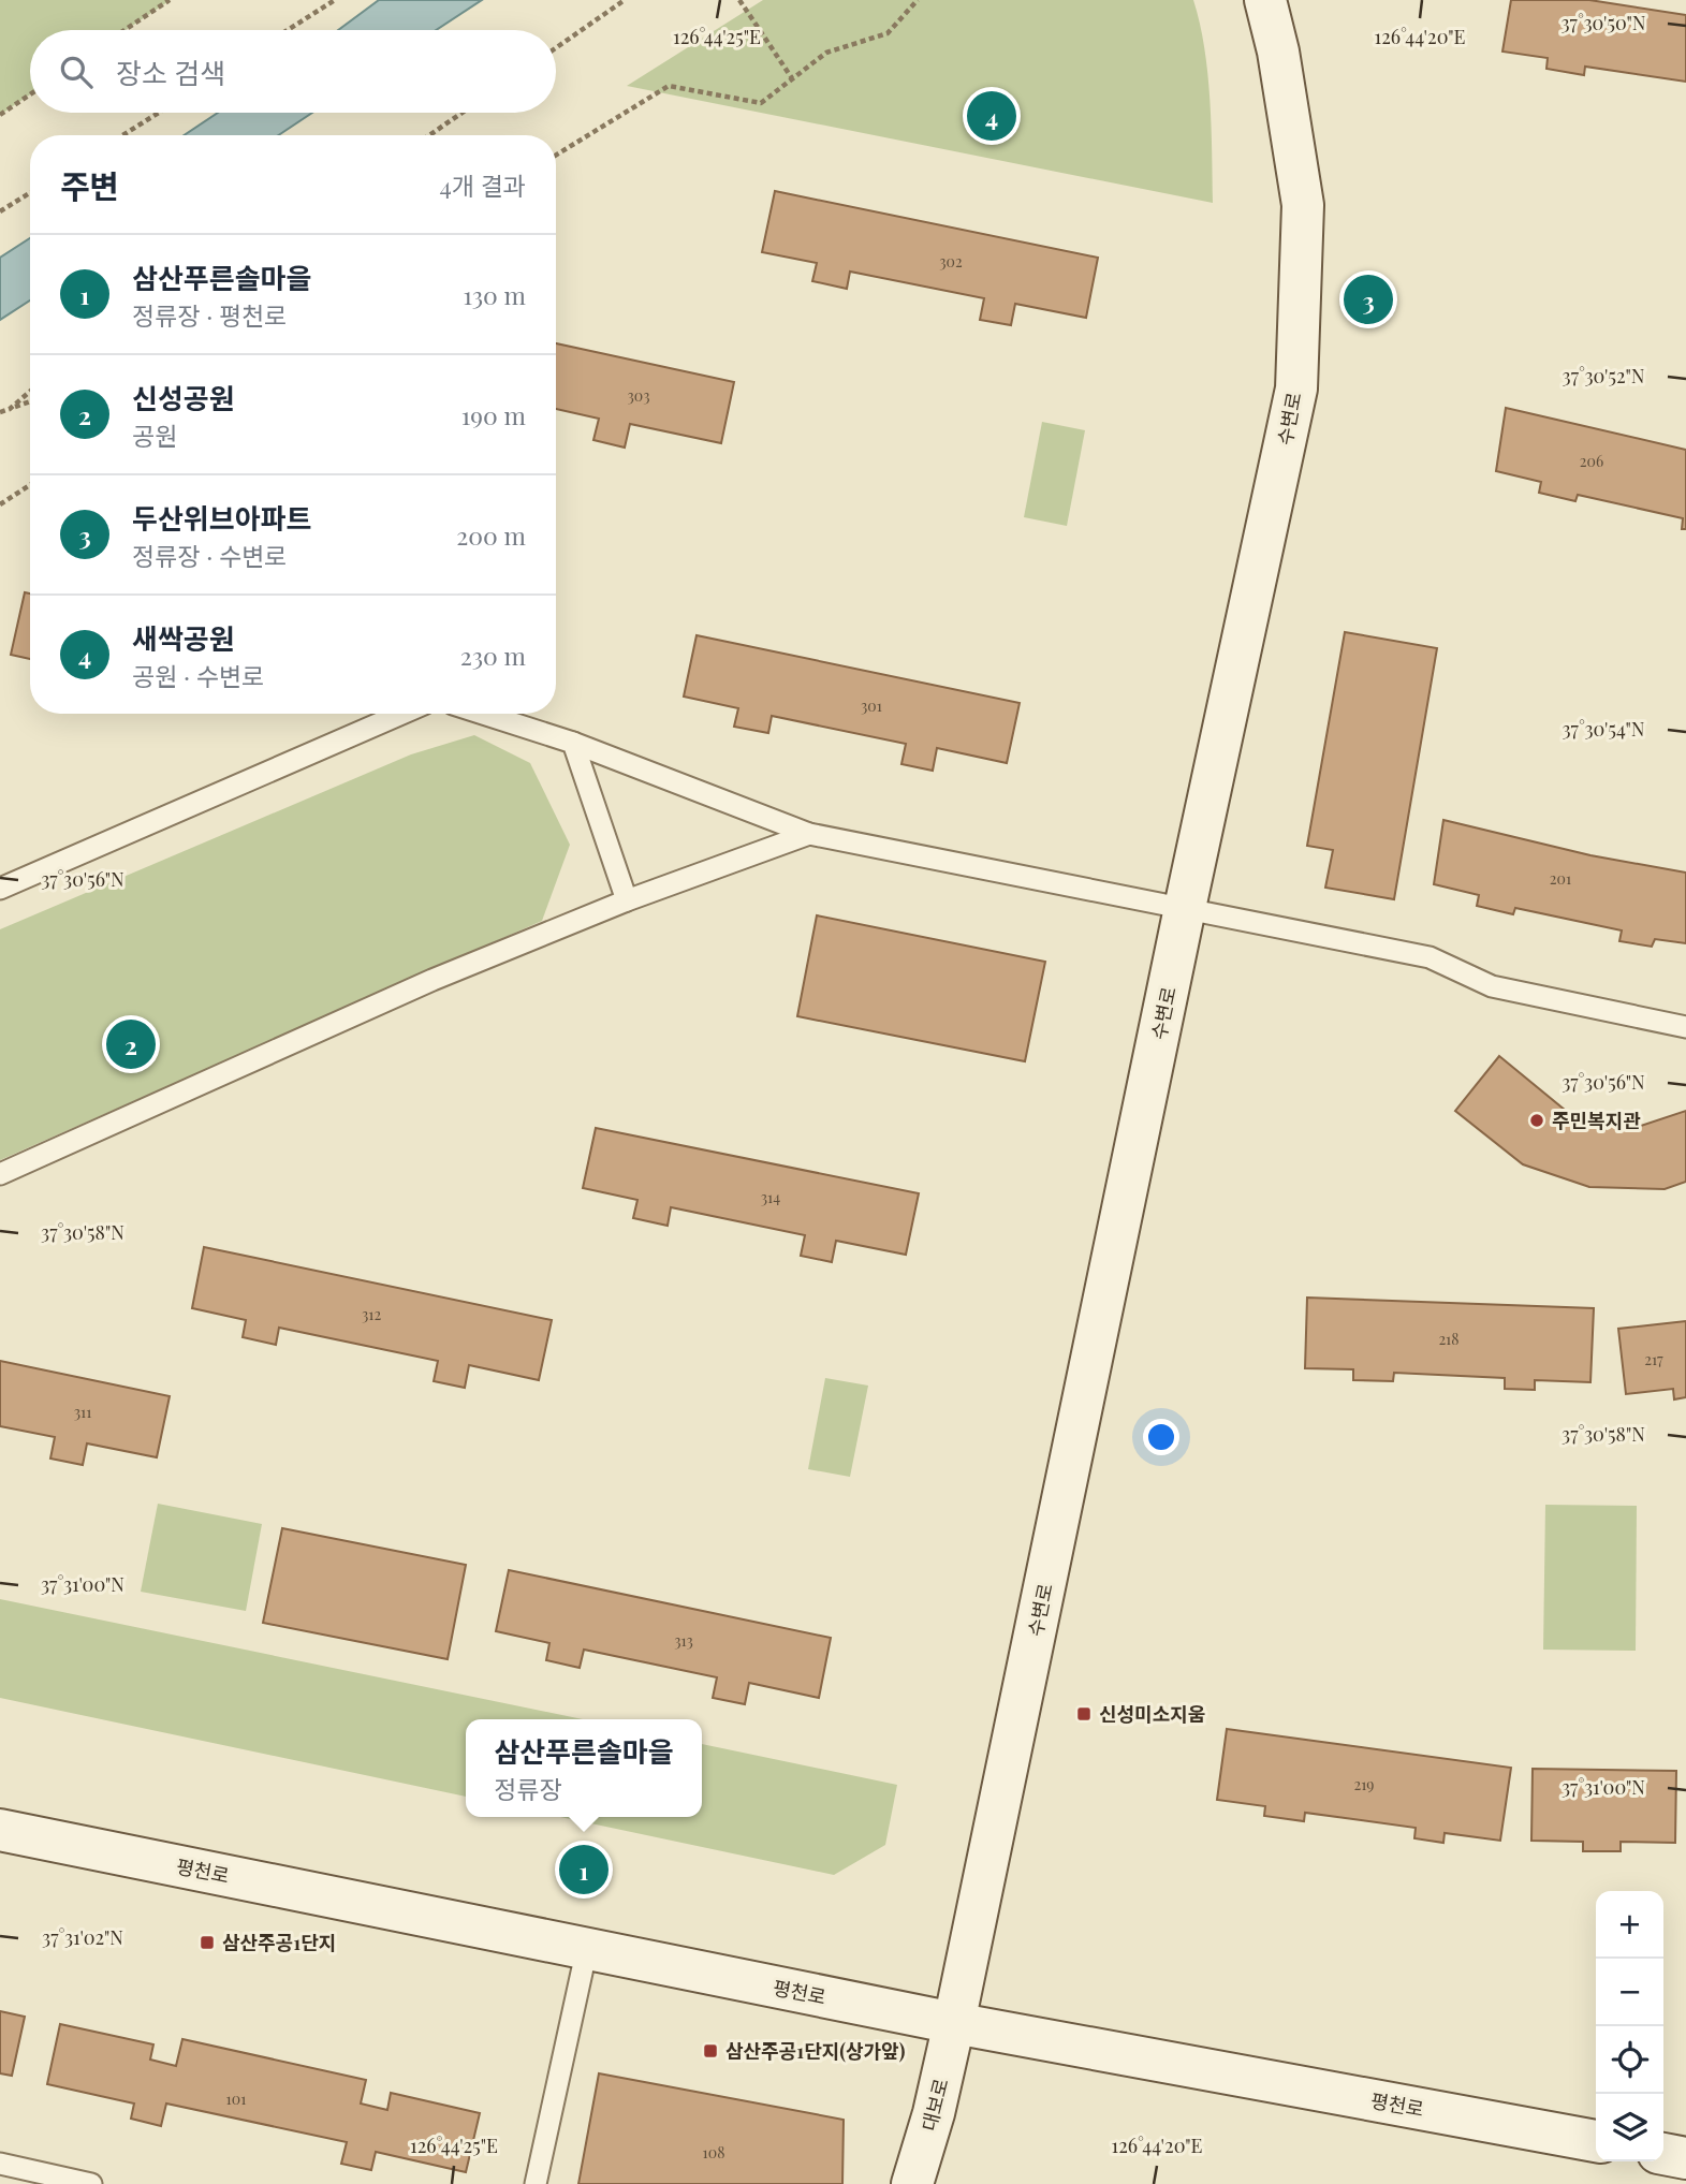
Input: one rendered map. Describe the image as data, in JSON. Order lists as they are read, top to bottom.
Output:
{
  "streets": {
    "main road": ["수변로", "평천로", "대보로"]
  },
  "crossings": [
    ["수변로", "평천로"],
    ["수변로", "대보로"],
    ["평천로", "대보로"]
  ],
  "places": {
    "other": ["주민복지관"],
    "transit": ["신성미소지움", "삼산주공1단지", "삼산주공1단지(상가앞)"]
  },
  "house_numbers": [
    "302",
    "303",
    "206",
    "301",
    "201",
    "314",
    "312",
    "218",
    "217",
    "311",
    "313",
    "219",
    "101",
    "108"
  ],
  "page": {
    "search": "장소 검색",
    "pins": [
      "4",
      "3",
      "2",
      "1"
    ],
    "heading": ["주변", "4개 결과"],
    "list": [
      {
        "mark": "1",
        "name": "삼산푸른솔마을",
        "note": "정류장 · 평천로",
        "value": "130 m"
      },
      {
        "mark": "2",
        "name": "신성공원",
        "note": "공원",
        "value": "190 m"
      },
      {
        "mark": "3",
        "name": "두산위브아파트",
        "note": "정류장 · 수변로",
        "value": "200 m"
      },
      {
        "mark": "4",
        "name": "새싹공원",
        "note": "공원 · 수변로",
        "value": "230 m"
      }
    ],
    "popup": ["삼산푸른솔마을", "정류장"],
    "map_buttons": ["+", "−"]
  },
  "coordinates": [
    "37°30'50\"N",
    "126°44'25\"E",
    "126°44'20\"E",
    "37°30'52\"N",
    "37°30'54\"N",
    "37°30'56\"N",
    "37°30'58\"N",
    "37°31'00\"N",
    "37°31'02\"N"
  ]
}
